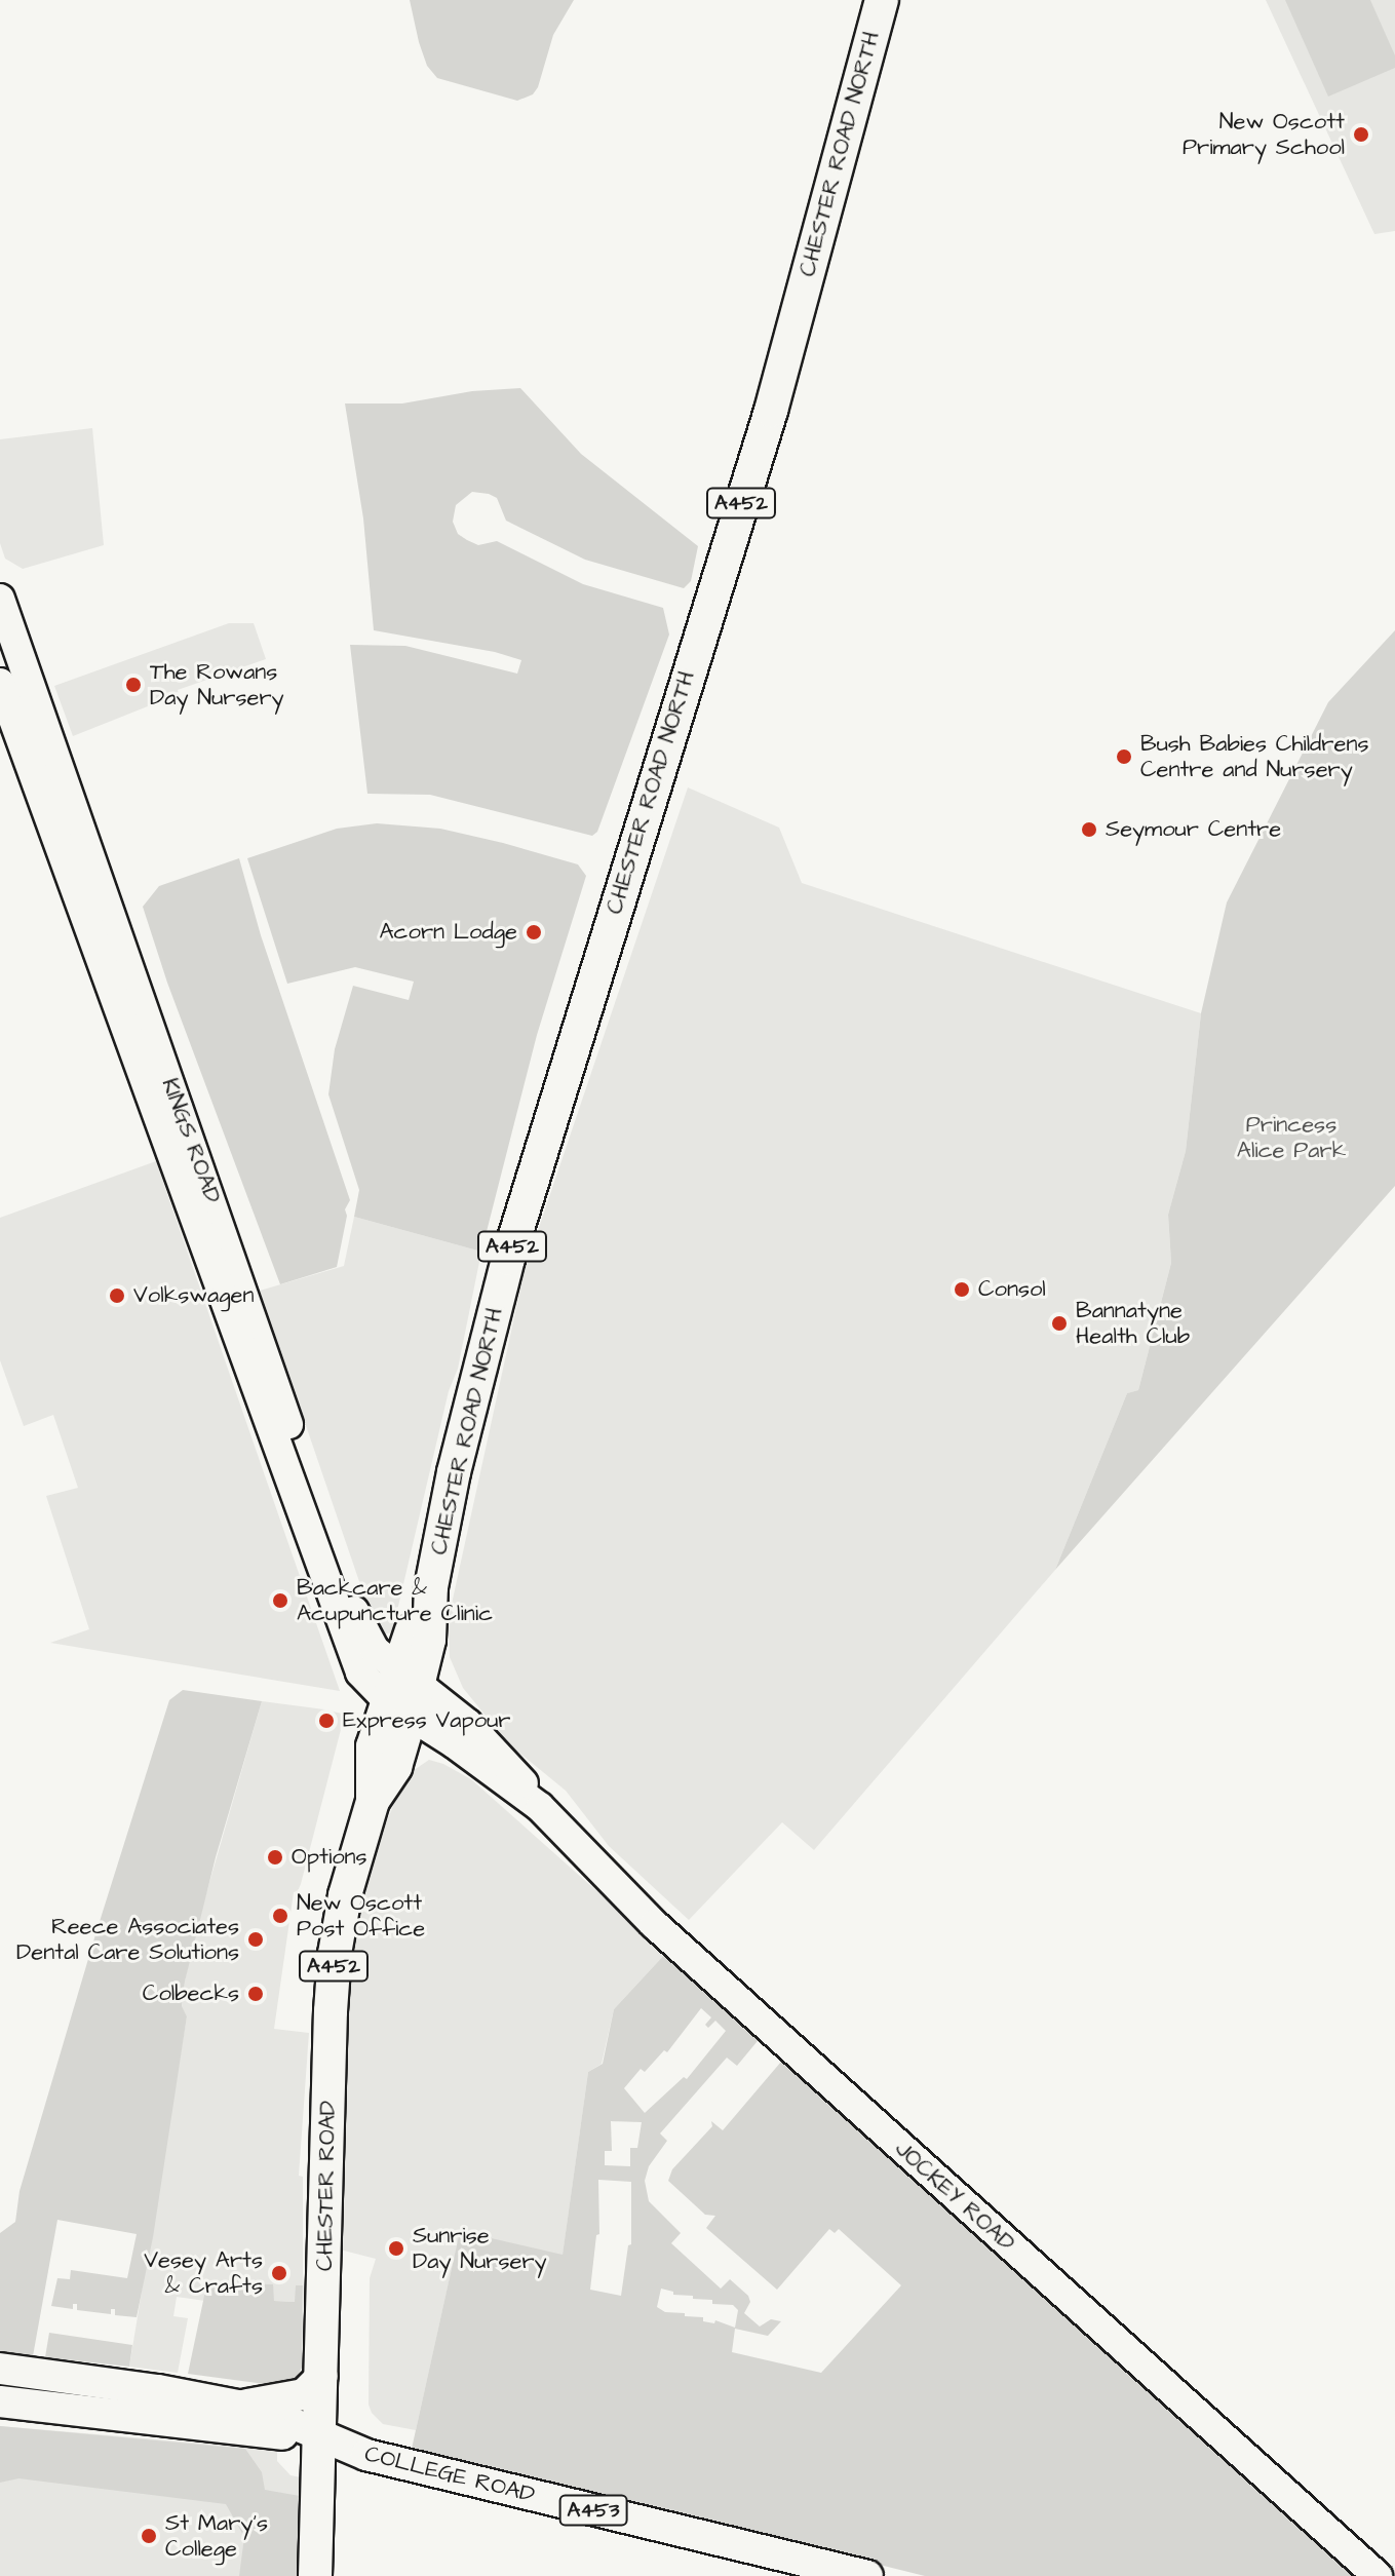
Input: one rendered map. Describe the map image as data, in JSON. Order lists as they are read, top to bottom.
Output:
{
  "streets": {
    "highway": ["CHESTER ROAD NORTH", "A452", "CHESTER ROAD"],
    "main road": [
      "KINGS ROAD",
      "JOCKEY ROAD",
      "COLLEGE ROAD",
      "A453"
    ]
  },
  "crossings": [
    ["CHESTER ROAD NORTH", "KINGS ROAD"],
    ["CHESTER ROAD NORTH", "CHESTER ROAD"],
    ["CHESTER ROAD NORTH", "JOCKEY ROAD"],
    ["KINGS ROAD", "CHESTER ROAD"],
    ["KINGS ROAD", "JOCKEY ROAD"],
    ["CHESTER ROAD", "JOCKEY ROAD"],
    ["CHESTER ROAD", "COLLEGE ROAD"]
  ],
  "parks": ["Princess Alice Park"],
  "places": [
    "New Oscott Primary School",
    "The Rowans Day Nursery",
    "Bush Babies Childrens Centre and Nursery",
    "Seymour Centre",
    "Acorn Lodge",
    "Consol",
    "Volkswagen",
    "Bannatyne Health Club",
    "Backcare & Acupuncture Clinic",
    "Express Vapour",
    "Options",
    "New Oscott Post Office",
    "Reece Associates Dental Care Solutions",
    "Colbecks",
    "Sunrise Day Nursery",
    "Vesey Arts & Crafts",
    "St Mary's College"
  ]
}
